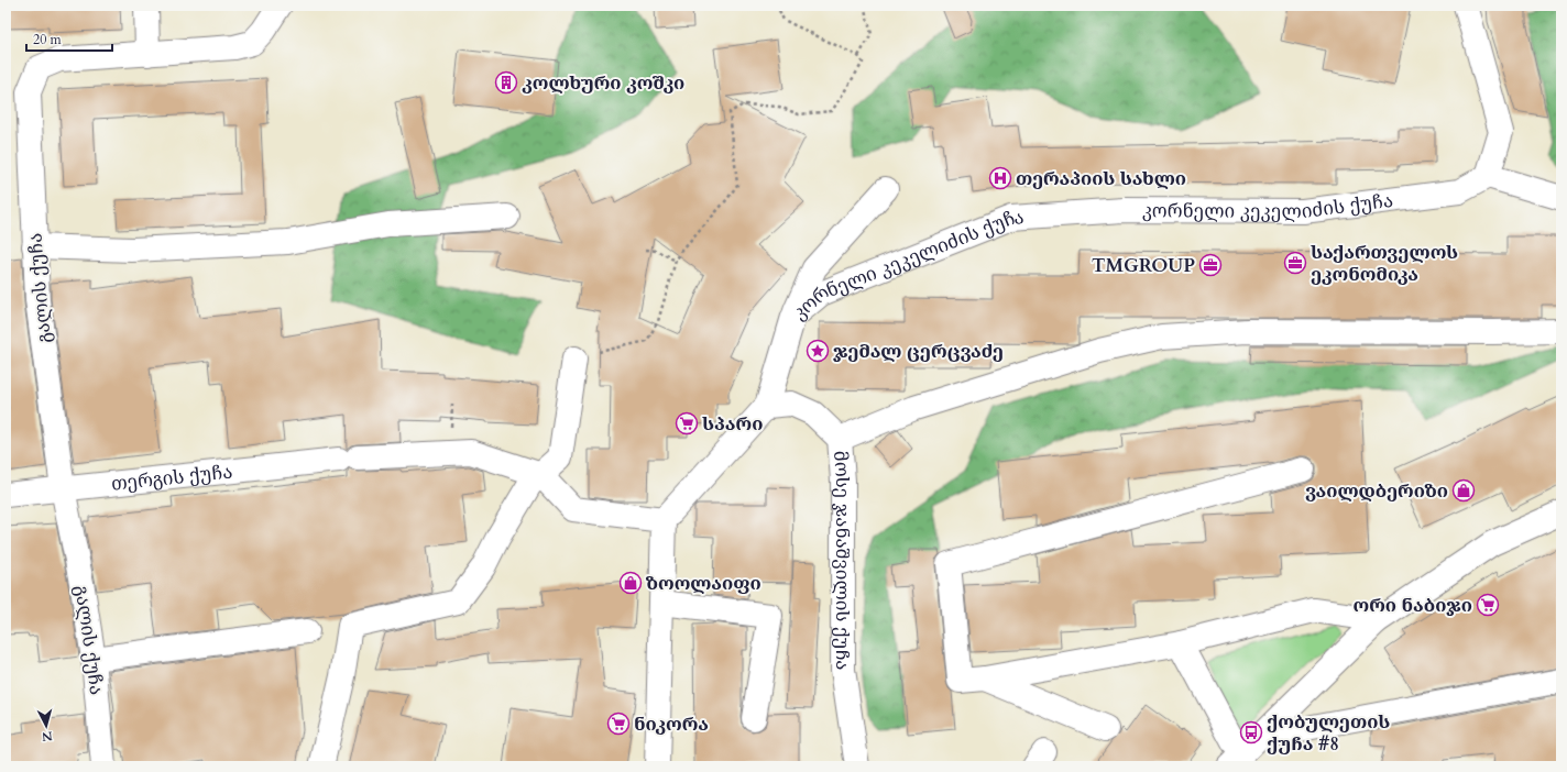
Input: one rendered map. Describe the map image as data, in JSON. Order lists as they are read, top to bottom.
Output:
{
  "streets": {
    "street": [
      "კორნელი კეკელიძის ქუჩა",
      "გალის ქუჩა",
      "თერგის ქუჩა",
      "მოსე ჯანაშვილის ქუჩა"
    ]
  },
  "crossings": [
    ["კორნელი კეკელიძის ქუჩა", "თერგის ქუჩა"],
    ["კორნელი კეკელიძის ქუჩა", "მოსე ჯანაშვილის ქუჩა"],
    ["გალის ქუჩა", "თერგის ქუჩა"]
  ],
  "places": {
    "building": ["კოლხური კოშკი"],
    "hospital": ["თერაპიის სახლი"],
    "office": ["საქართველოს ეკონომიკა", "TMGROUP"],
    "place": ["ჯემალ ცერცვაძე"],
    "supermarket": ["სპარი", "ორი ნაბიჯი", "ნიკორა"],
    "shop": ["ვაილდბერიზი", "ზოოლაიფი"],
    "bus stop": ["ქობულეთის ქუჩა #8"]
  },
  "scale_bar": "20 m",
  "north": "bottom"
}
